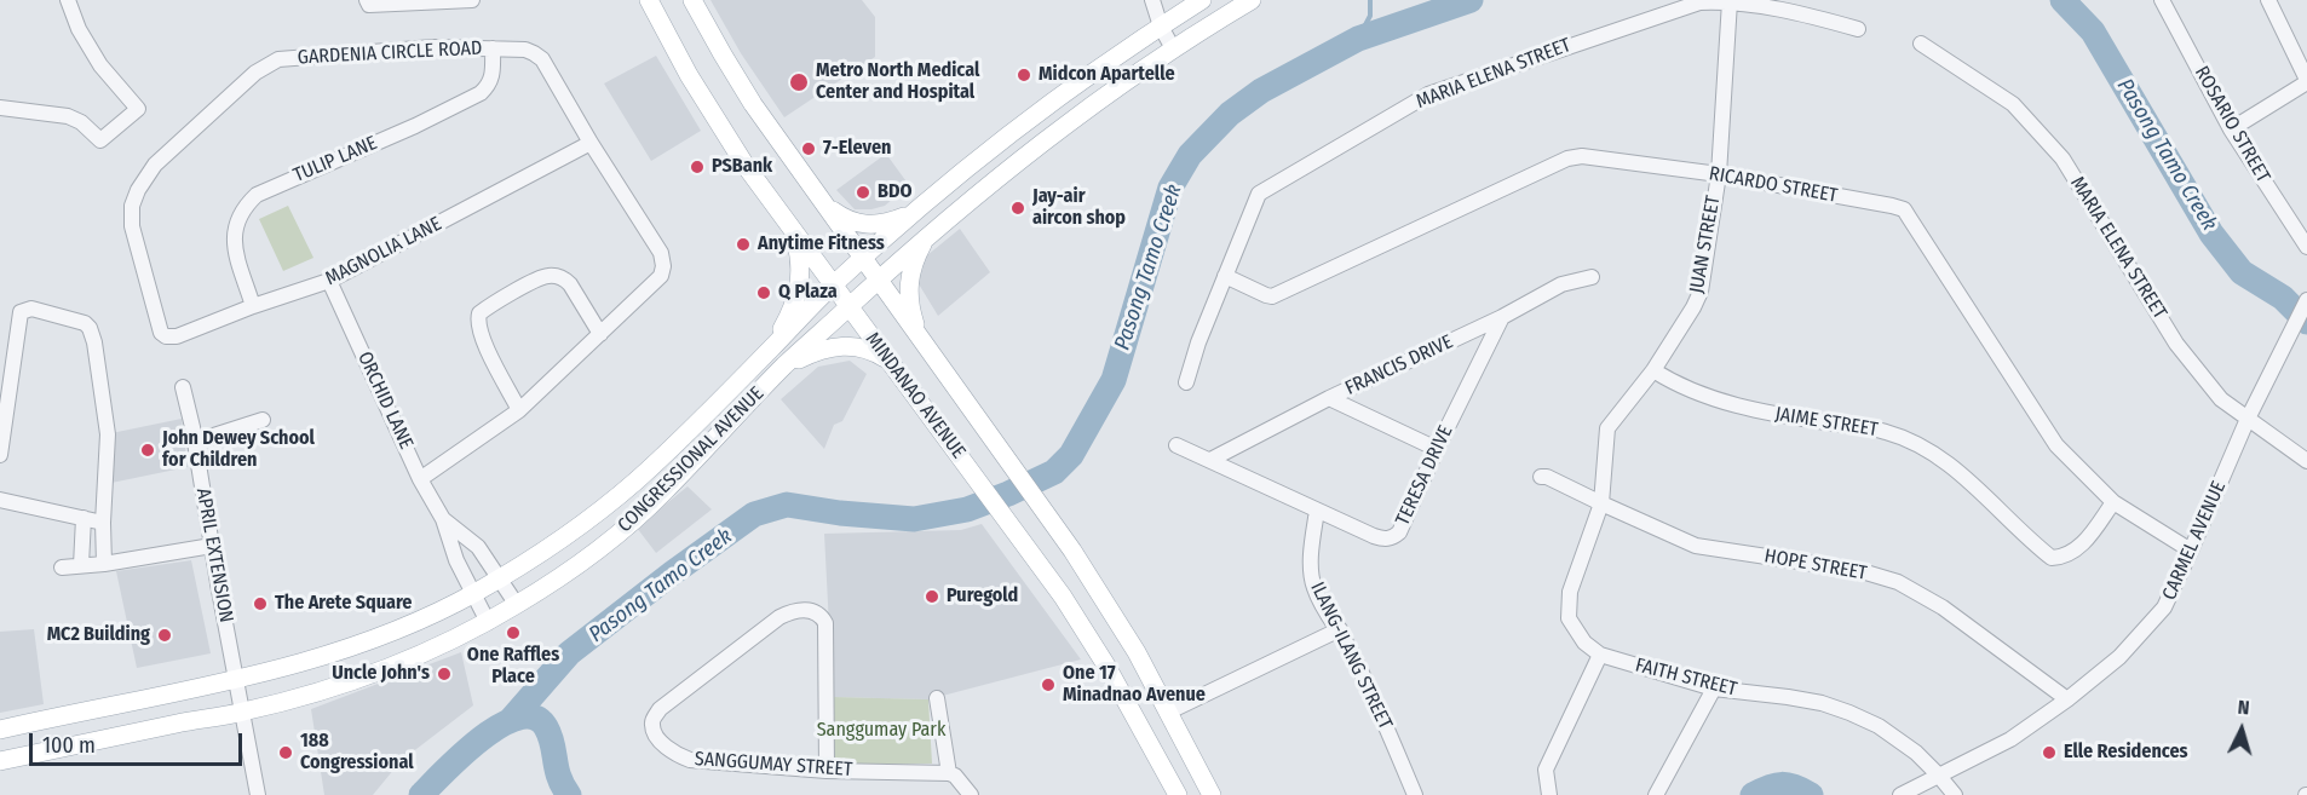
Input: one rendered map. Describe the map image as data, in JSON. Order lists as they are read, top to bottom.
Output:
{
  "streets": {
    "main road": ["MINDANAO AVENUE", "CONGRESSIONAL AVENUE"],
    "street": [
      "GARDENIA CIRCLE ROAD",
      "MARIA ELENA STREET",
      "ROSARIO STREET",
      "TULIP LANE",
      "RICARDO STREET",
      "JUAN STREET",
      "MAGNOLIA LANE",
      "FRANCIS DRIVE",
      "ORCHID LANE",
      "JAIME STREET",
      "TERESA DRIVE",
      "CARMEL AVENUE",
      "APRIL EXTENSION",
      "HOPE STREET",
      "ILANG-ILANG STREET",
      "FAITH STREET",
      "SANGGUMAY STREET"
    ]
  },
  "crossings": [
    ["GARDENIA CIRCLE ROAD", "TULIP LANE"],
    ["GARDENIA CIRCLE ROAD", "MAGNOLIA LANE"],
    ["GARDENIA CIRCLE ROAD", "ORCHID LANE"],
    ["MARIA ELENA STREET", "RICARDO STREET"],
    ["MARIA ELENA STREET", "JUAN STREET"],
    ["MARIA ELENA STREET", "CARMEL AVENUE"],
    ["TULIP LANE", "MAGNOLIA LANE"],
    ["RICARDO STREET", "JUAN STREET"],
    ["RICARDO STREET", "JAIME STREET"],
    ["RICARDO STREET", "CARMEL AVENUE"],
    ["JUAN STREET", "JAIME STREET"],
    ["JUAN STREET", "HOPE STREET"],
    ["JUAN STREET", "FAITH STREET"],
    ["MAGNOLIA LANE", "ORCHID LANE"],
    ["FRANCIS DRIVE", "TERESA DRIVE"],
    ["MINDANAO AVENUE", "CONGRESSIONAL AVENUE"],
    ["ORCHID LANE", "CONGRESSIONAL AVENUE"],
    ["CONGRESSIONAL AVENUE", "APRIL EXTENSION"],
    ["TERESA DRIVE", "ILANG-ILANG STREET"],
    ["CARMEL AVENUE", "HOPE STREET"],
    ["CARMEL AVENUE", "FAITH STREET"],
    ["HOPE STREET", "FAITH STREET"]
  ],
  "water": ["Pasong Tamo Creek"],
  "parks": ["Sanggumay Park"],
  "places": [
    "Midcon Apartelle",
    "Metro North Medical Center and Hospital",
    "7-Eleven",
    "PSBank",
    "BDO",
    "Jay-air aircon shop",
    "Anytime Fitness",
    "Q Plaza",
    "John Dewey School for Children",
    "Puregold",
    "The Arete Square",
    "One Raffles Place",
    "MC2 Building",
    "Uncle John's",
    "One 17 Minadnao Avenue",
    "188 Congressional",
    "Elle Residences"
  ],
  "scale_bar": "100 m",
  "north": "top"
}
